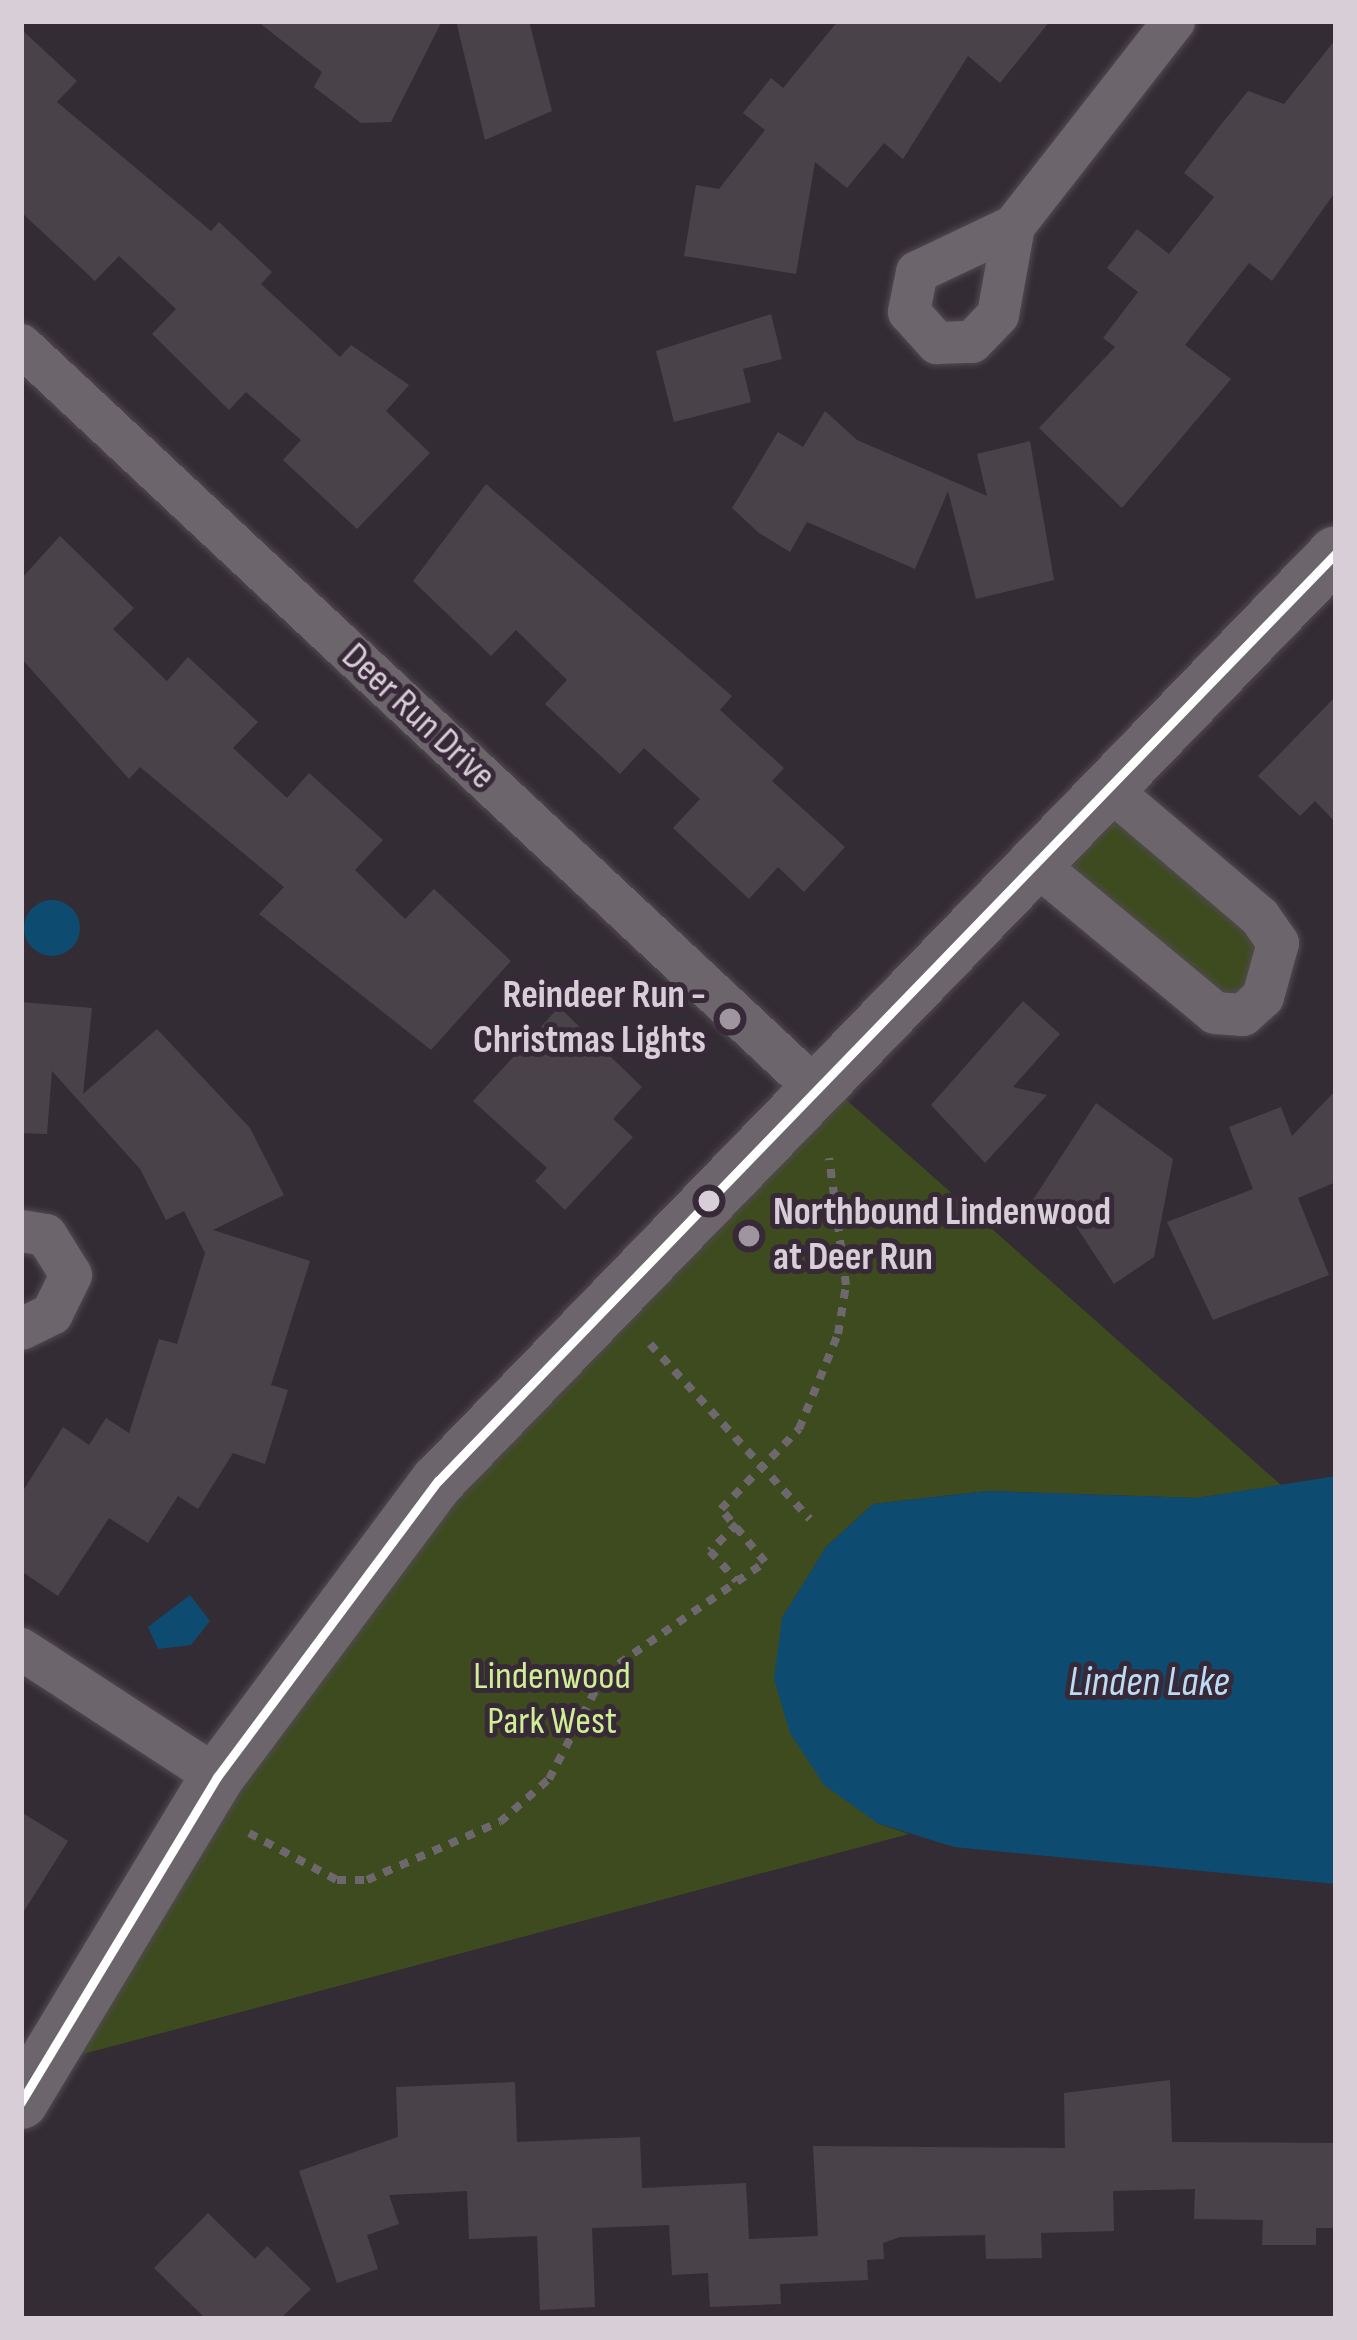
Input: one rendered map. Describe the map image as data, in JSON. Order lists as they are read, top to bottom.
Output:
{
  "streets": {
    "street": ["Deer Run Drive"]
  },
  "water": ["Linden Lake"],
  "parks": ["Lindenwood Park West"],
  "places": ["Reindeer Run - Christmas Lights", "Northbound Lindenwood at Deer Run"]
}
